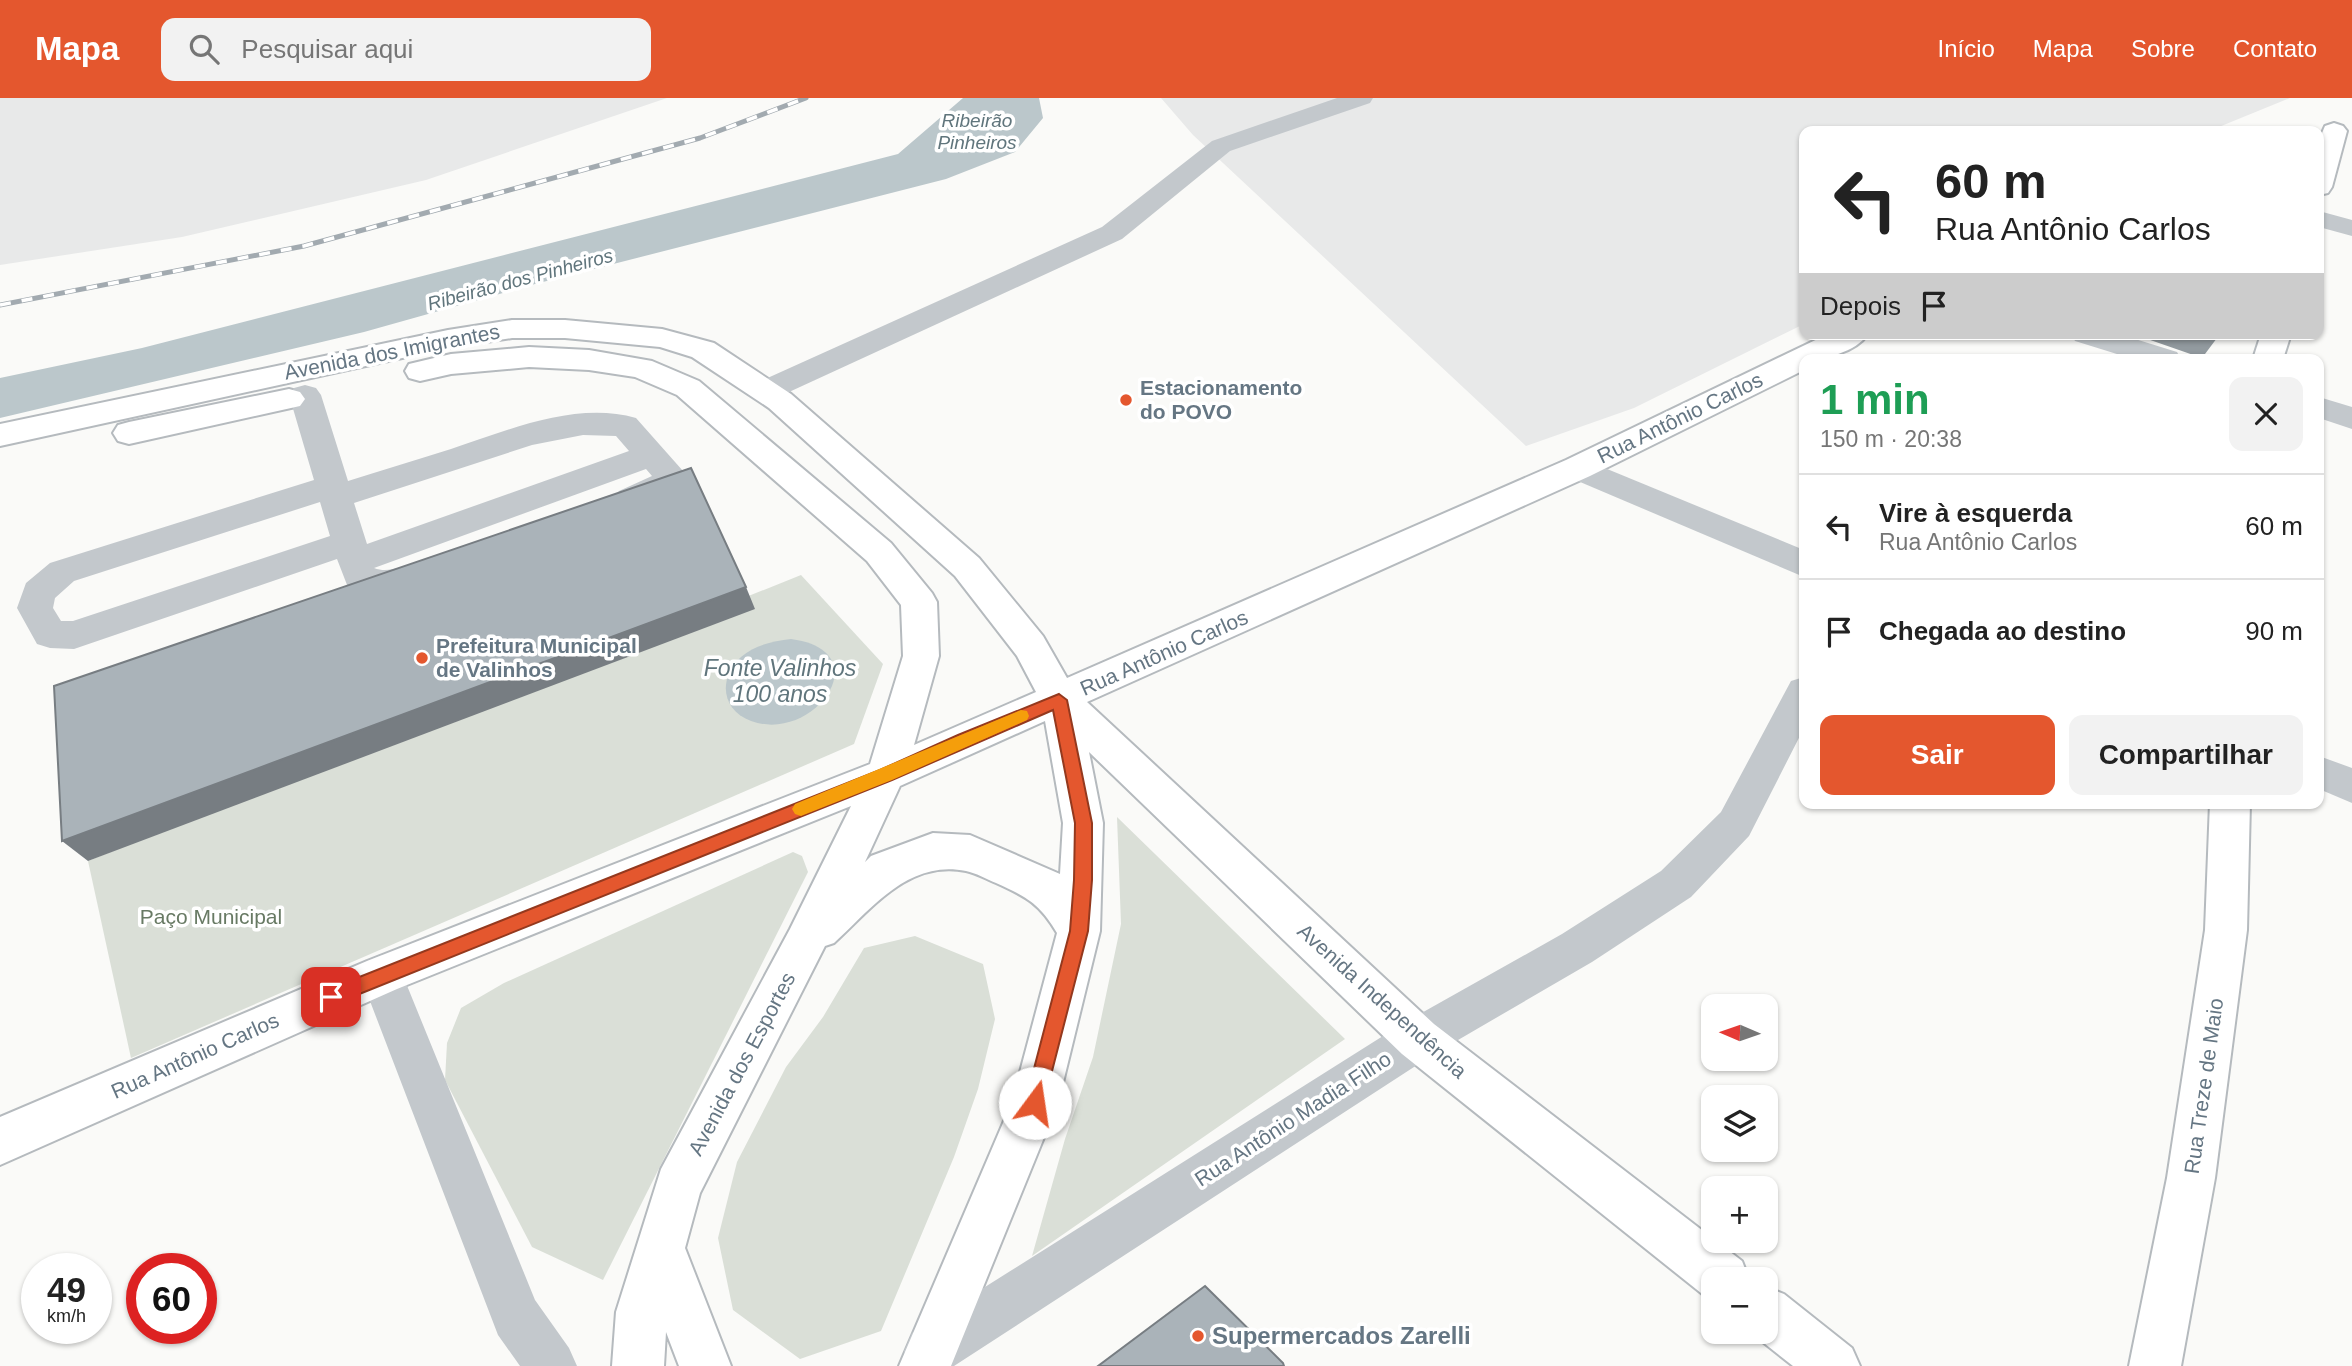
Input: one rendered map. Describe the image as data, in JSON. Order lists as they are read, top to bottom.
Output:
{
  "streets": {
    "main road": [
      "Avenida dos Imigrantes",
      "Rua Antônio Carlos",
      "Avenida Independência",
      "Avenida dos Esportes",
      "Rua Treze de Maio"
    ],
    "street": ["Rua Antônio Madia Filho"]
  },
  "crossings": [
    ["Avenida dos Imigrantes", "Rua Antônio Carlos"],
    ["Avenida dos Imigrantes", "Avenida Independência"],
    ["Avenida dos Imigrantes", "Avenida dos Esportes"],
    ["Rua Antônio Carlos", "Avenida Independência"],
    ["Rua Antônio Carlos", "Avenida dos Esportes"],
    ["Avenida Independência", "Rua Antônio Madia Filho"]
  ],
  "water": ["Ribeirão Pinheiros", "Ribeirão dos Pinheiros", "Fonte Valinhos 100 anos"],
  "parks": ["Paço Municipal"],
  "places": ["Estacionamento do POVO", "Prefeitura Municipal de Valinhos", "Supermercados Zarelli"],
  "north": "left",
  "page": {
    "header": "Mapa",
    "search": "Pesquisar aqui",
    "nav": [
      "Início",
      "Mapa",
      "Sobre",
      "Contato"
    ],
    "turn": ["60 m", "Rua Antônio Carlos"],
    "then": "Depois",
    "heading": ["1 min", "150 m · 20:38"],
    "list": [
      {
        "name": "Vire à esquerda",
        "note": "Rua Antônio Carlos",
        "value": "60 m"
      },
      {
        "name": "Chegada ao destino",
        "value": "90 m"
      }
    ],
    "buttons": ["Sair", "Compartilhar"],
    "map_buttons": ["+", "−"],
    "speed": "49 km/h",
    "limit": "60"
  }
}
